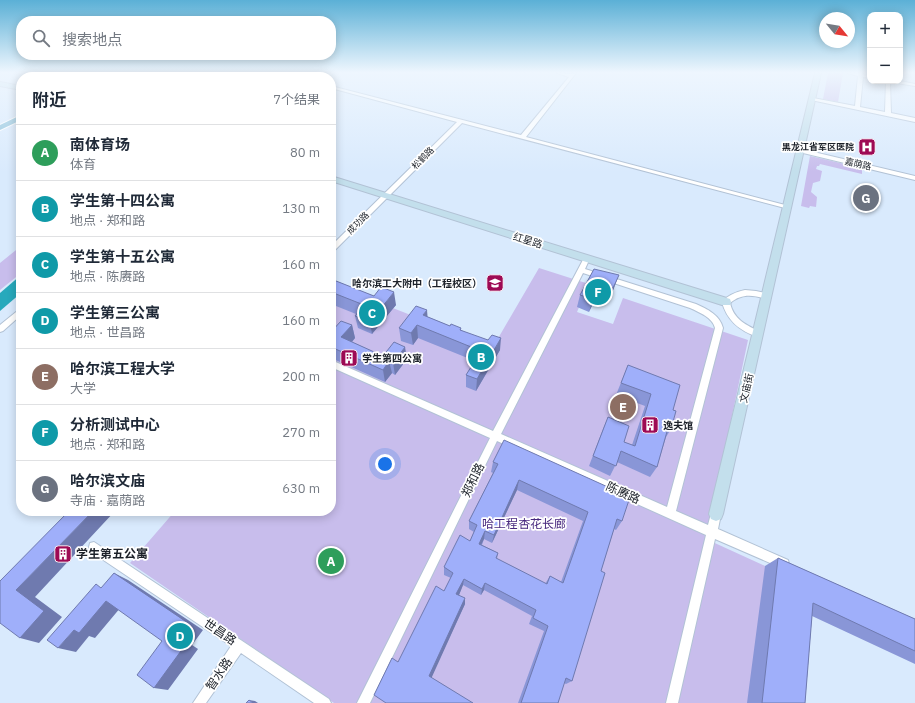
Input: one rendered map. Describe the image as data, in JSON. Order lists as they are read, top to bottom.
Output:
{
  "streets": {
    "main road": ["红星路", "文庙街"],
    "street": [
      "松鹤路",
      "嘉荫路",
      "成功路",
      "郑和路",
      "陈赓路",
      "世昌路",
      "智水路"
    ]
  },
  "crossings": [
    ["松鹤路", "成功路"],
    ["松鹤路", "红星路"],
    ["嘉荫路", "文庙街"],
    ["成功路", "红星路"],
    ["红星路", "郑和路"],
    ["文庙街", "陈赓路"],
    ["郑和路", "陈赓路"],
    ["世昌路", "智水路"]
  ],
  "parks": ["哈工程杏花长廊"],
  "places": {
    "hospital": ["黑龙江省军区医院"],
    "school or university": ["哈尔滨工大附中（工程校区）"],
    "building": ["学生第四公寓", "逸夫馆", "学生第五公寓"]
  },
  "north": "bottom right",
  "page": {
    "map_buttons": ["+", "−"],
    "search": "搜索地点",
    "heading": ["附近", "7个结果"],
    "list": [
      {
        "mark": "A",
        "name": "南体育场",
        "note": "体育",
        "value": "80 m"
      },
      {
        "mark": "B",
        "name": "学生第十四公寓",
        "note": "地点 · 郑和路",
        "value": "130 m"
      },
      {
        "mark": "C",
        "name": "学生第十五公寓",
        "note": "地点 · 陈赓路",
        "value": "160 m"
      },
      {
        "mark": "D",
        "name": "学生第三公寓",
        "note": "地点 · 世昌路",
        "value": "160 m"
      },
      {
        "mark": "E",
        "name": "哈尔滨工程大学",
        "note": "大学",
        "value": "200 m"
      },
      {
        "mark": "F",
        "name": "分析测试中心",
        "note": "地点 · 郑和路",
        "value": "270 m"
      },
      {
        "mark": "G",
        "name": "哈尔滨文庙",
        "note": "寺庙 · 嘉荫路",
        "value": "630 m"
      }
    ],
    "pins": [
      "G",
      "F",
      "C",
      "B",
      "E",
      "A",
      "D"
    ]
  }
}
